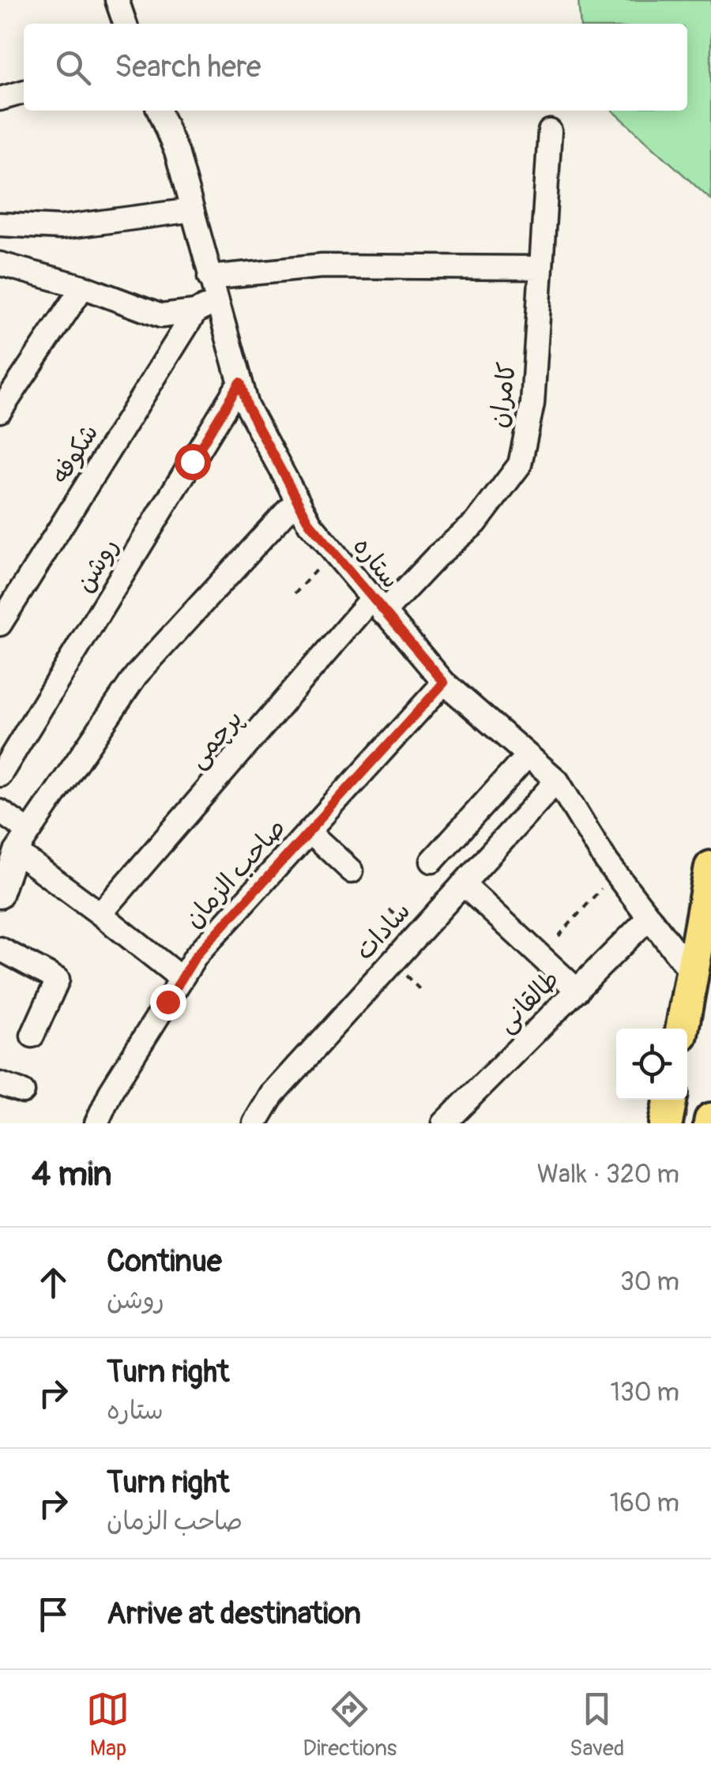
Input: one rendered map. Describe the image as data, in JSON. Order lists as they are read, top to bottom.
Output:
{
  "streets": {
    "street": [
      "کامران",
      "شکوفه",
      "ستاره",
      "روشن",
      "پرچمی",
      "صاحب الزمان",
      "سادات",
      "طالقانی"
    ]
  },
  "crossings": [
    ["کامران", "ستاره"],
    ["کامران", "پرچمی"],
    ["ستاره", "روشن"],
    ["ستاره", "پرچمی"],
    ["ستاره", "صاحب الزمان"],
    ["ستاره", "سادات"],
    ["ستاره", "طالقانی"]
  ],
  "page": {
    "search": "Search here",
    "heading": ["4 min", "Walk · 320 m"],
    "list": [
      ["Continue", "روشن", "30 m"],
      ["Turn right", "ستاره", "130 m"],
      ["Turn right", "صاحب الزمان", "160 m"],
      "Arrive at destination"
    ],
    "nav": ["Map", "Directions", "Saved"]
  }
}
